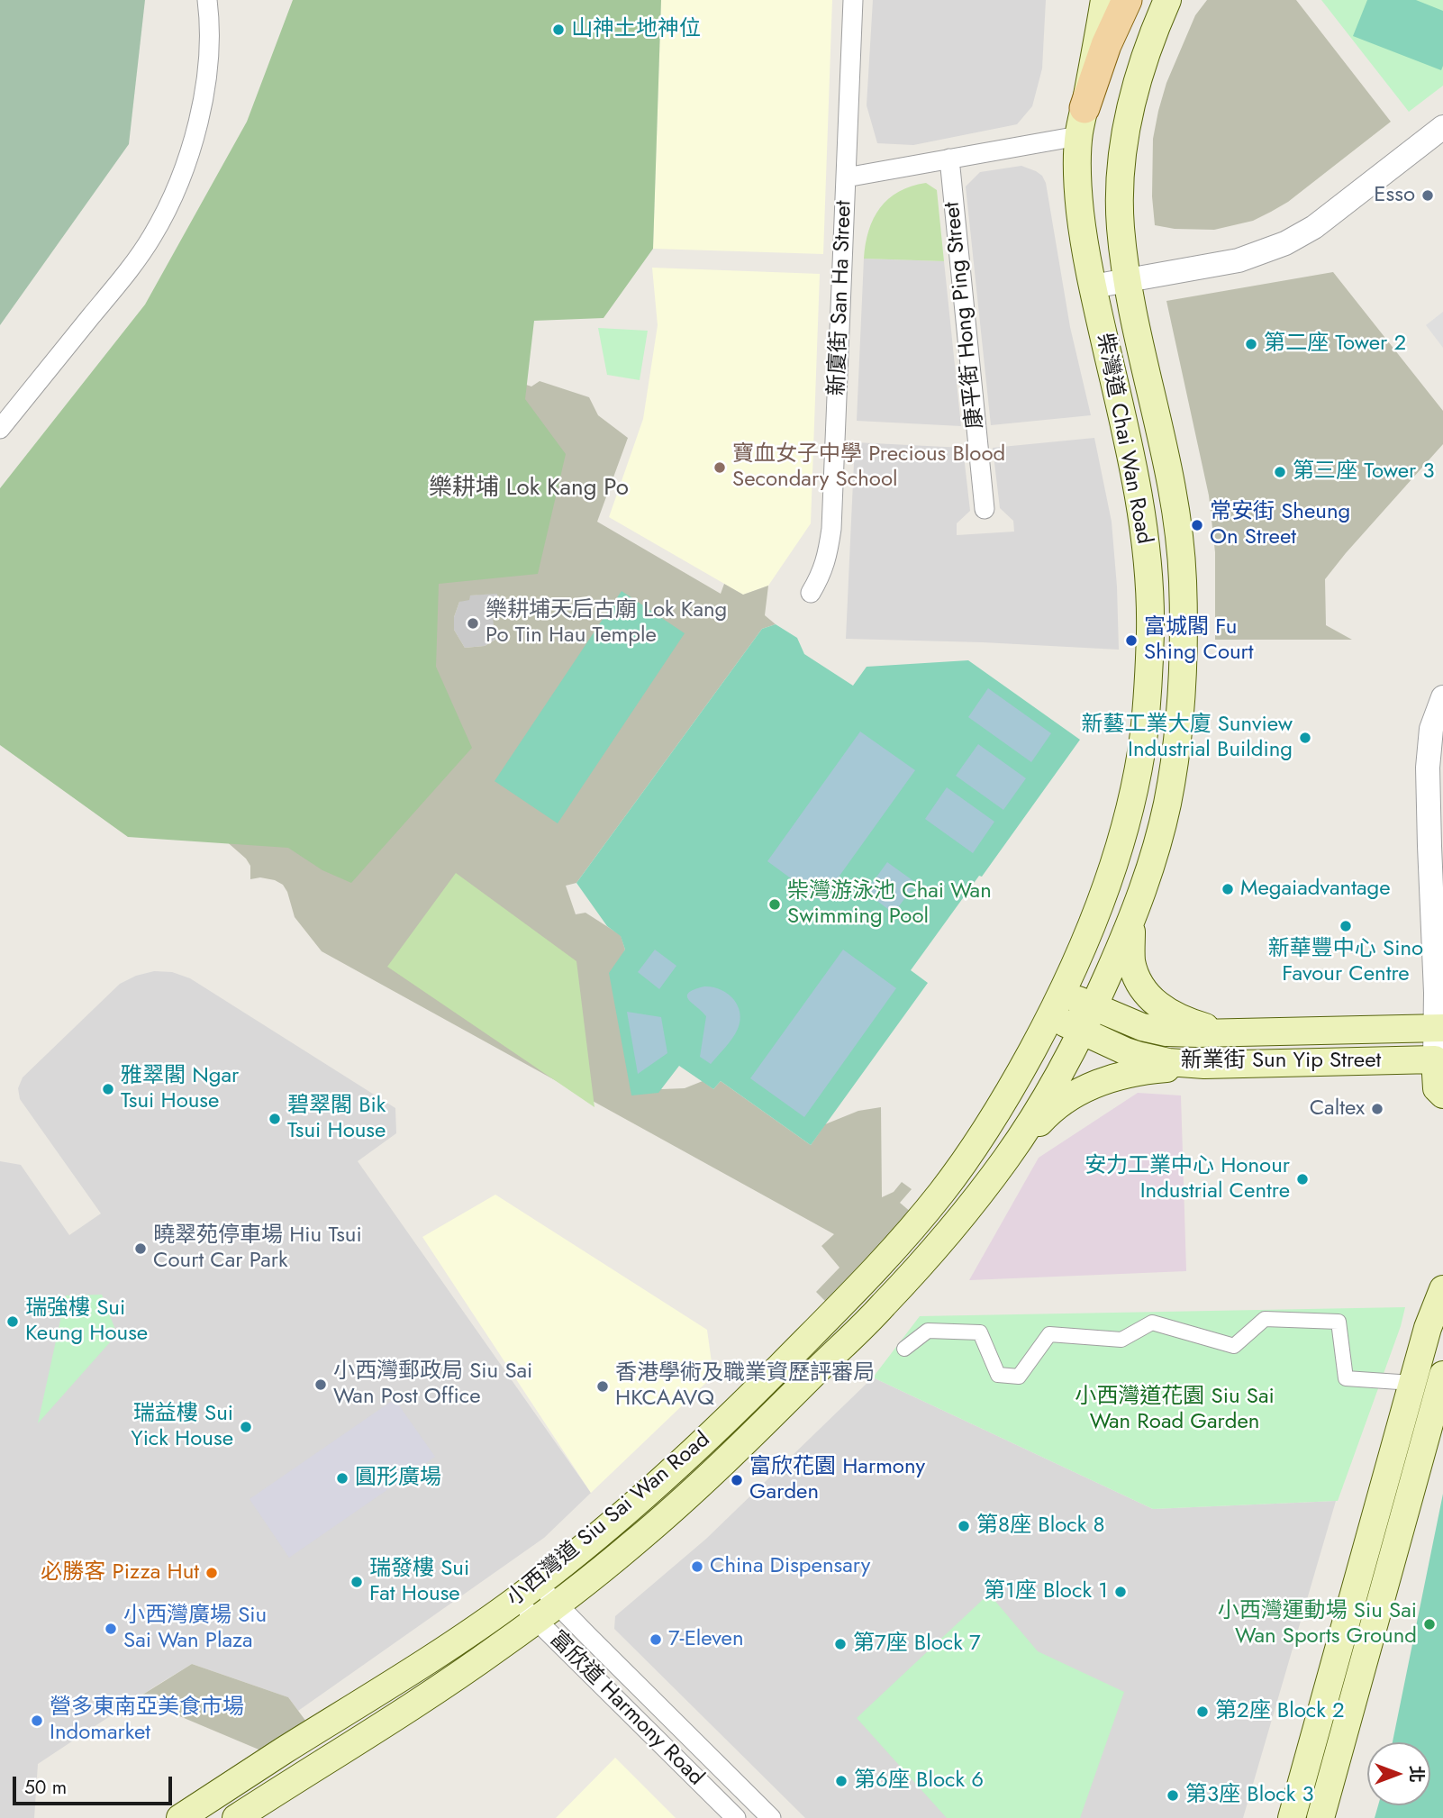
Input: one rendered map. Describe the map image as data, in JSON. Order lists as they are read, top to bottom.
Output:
{
  "streets": {
    "main road": ["柴灣道 Chai Wan Road", "新業街 Sun Yip Street", "小西灣道 Siu Sai Wan Road"],
    "street": ["新廈街 San Ha Street", "康平街 Hong Ping Street", "富欣道 Harmony Road"]
  },
  "crossings": [
    ["柴灣道 Chai Wan Road", "新業街 Sun Yip Street"],
    ["柴灣道 Chai Wan Road", "小西灣道 Siu Sai Wan Road"],
    ["新業街 Sun Yip Street", "小西灣道 Siu Sai Wan Road"],
    ["小西灣道 Siu Sai Wan Road", "富欣道 Harmony Road"]
  ],
  "districts": ["樂耕埔 Lok Kang Po"],
  "parks": ["小西灣道花園 Siu Sai Wan Road Garden"],
  "places": [
    "山神土地神位",
    "Esso",
    "第二座 Tower 2",
    "寶血女子中學 Precious Blood Secondary School",
    "第三座 Tower 3",
    "常安街 Sheung On Street",
    "樂耕埔天后古廟 Lok Kang Po Tin Hau Temple",
    "富城閣 Fu Shing Court",
    "新藝工業大廈 Sunview Industrial Building",
    "Megaiadvantage",
    "柴灣游泳池 Chai Wan Swimming Pool",
    "新華豐中心 Sino Favour Centre",
    "雅翠閣 Ngar Tsui House",
    "Caltex",
    "碧翠閣 Bik Tsui House",
    "安力工業中心 Honour Industrial Centre",
    "曉翠苑停車場 Hiu Tsui Court Car Park",
    "瑞強樓 Sui Keung House",
    "小西灣郵政局 Siu Sai Wan Post Office",
    "香港學術及職業資歷評審局 HKCAAVQ",
    "瑞益樓 Sui Yick House",
    "圓形廣場",
    "富欣花園 Harmony Garden",
    "第8座 Block 8",
    "China Dispensary",
    "必勝客 Pizza Hut",
    "瑞發樓 Sui Fat House",
    "第1座 Block 1",
    "小西灣運動場 Siu Sai Wan Sports Ground",
    "小西灣廣場 Siu Sai Wan Plaza",
    "7-Eleven",
    "第7座 Block 7",
    "第2座 Block 2",
    "營多東南亞美食市場 Indomarket",
    "第6座 Block 6",
    "第3座 Block 3"
  ],
  "scale_bar": "50 m",
  "north": "right"
}
